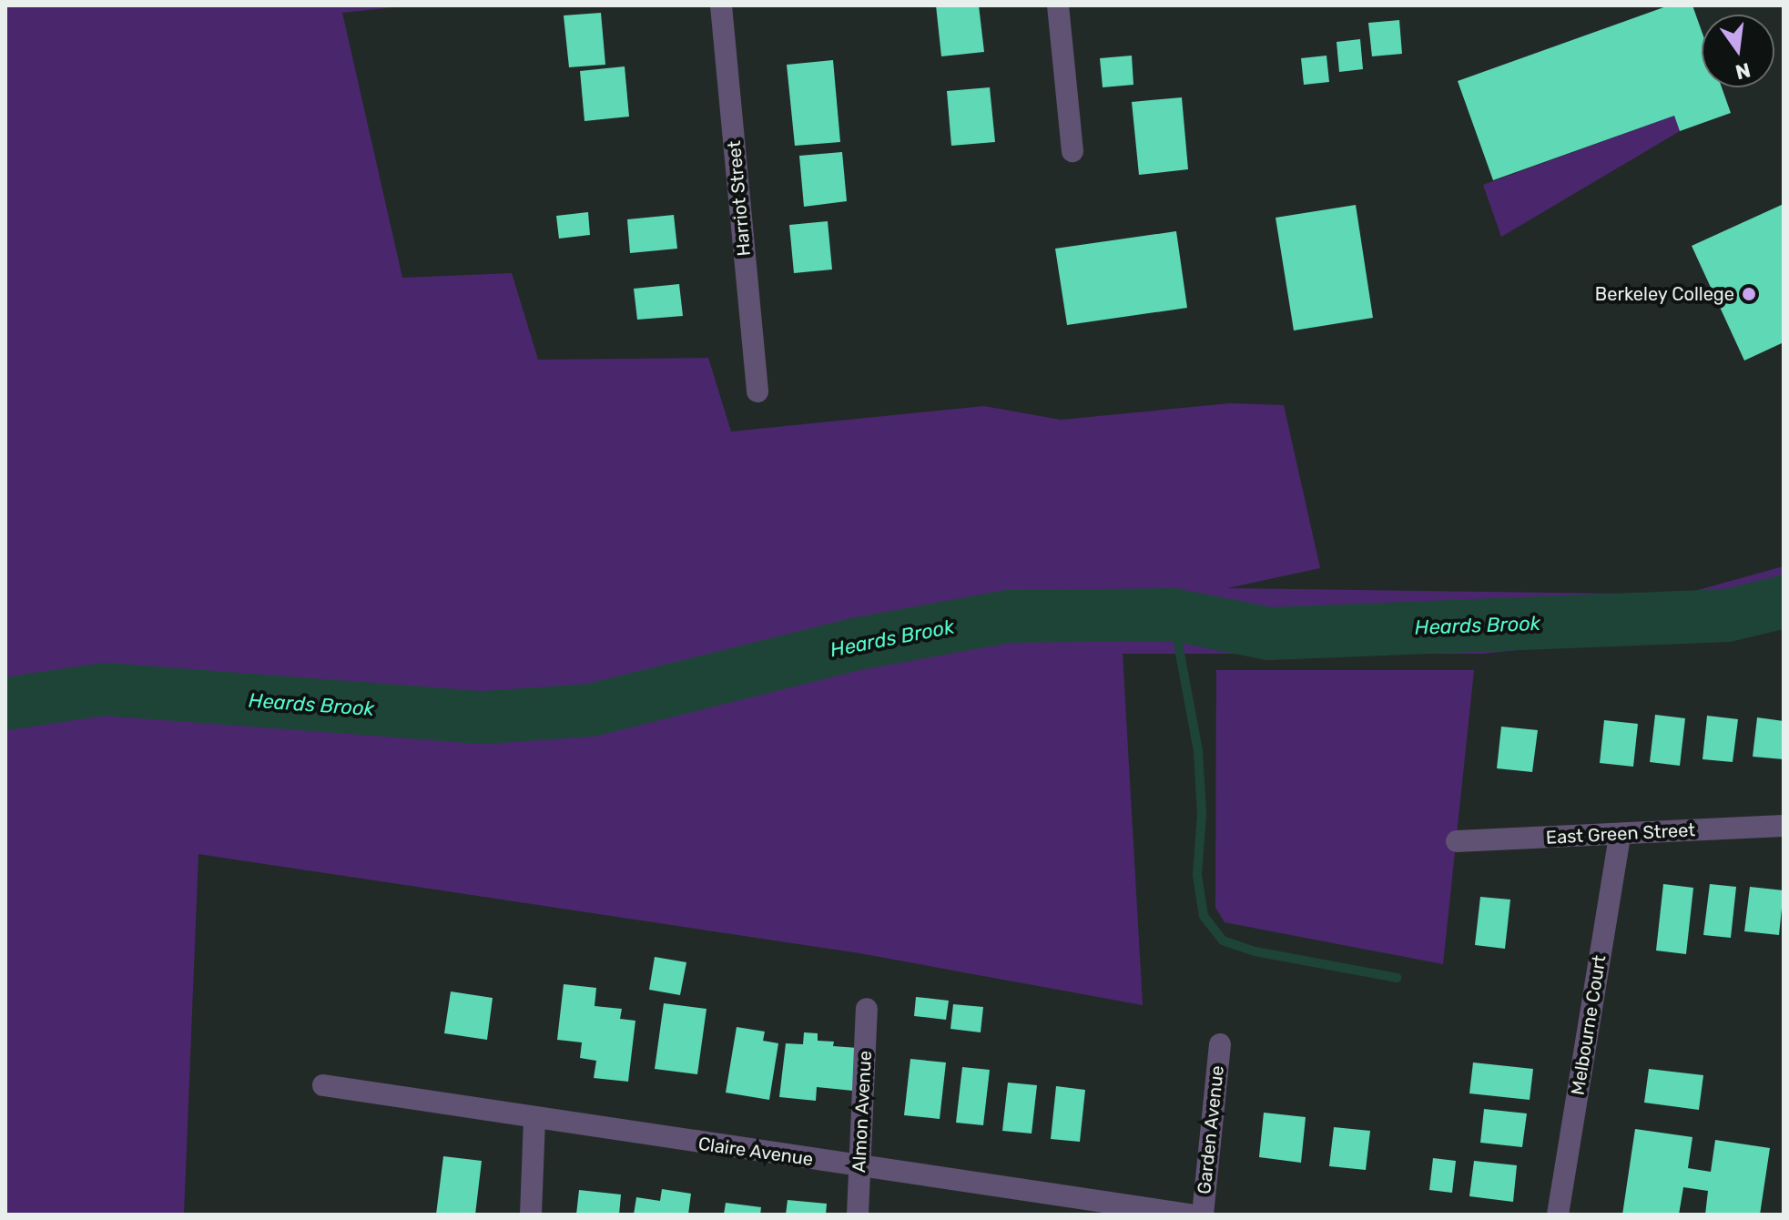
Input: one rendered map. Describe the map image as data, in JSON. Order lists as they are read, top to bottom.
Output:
{
  "streets": {
    "street": [
      "Harriot Street",
      "East Green Street",
      "Melbourne Court",
      "Almon Avenue",
      "Garden Avenue",
      "Claire Avenue"
    ]
  },
  "crossings": [
    ["East Green Street", "Melbourne Court"],
    ["Almon Avenue", "Claire Avenue"]
  ],
  "water": ["Heards Brook"],
  "places": ["Berkeley College"],
  "north": "bottom"
}
